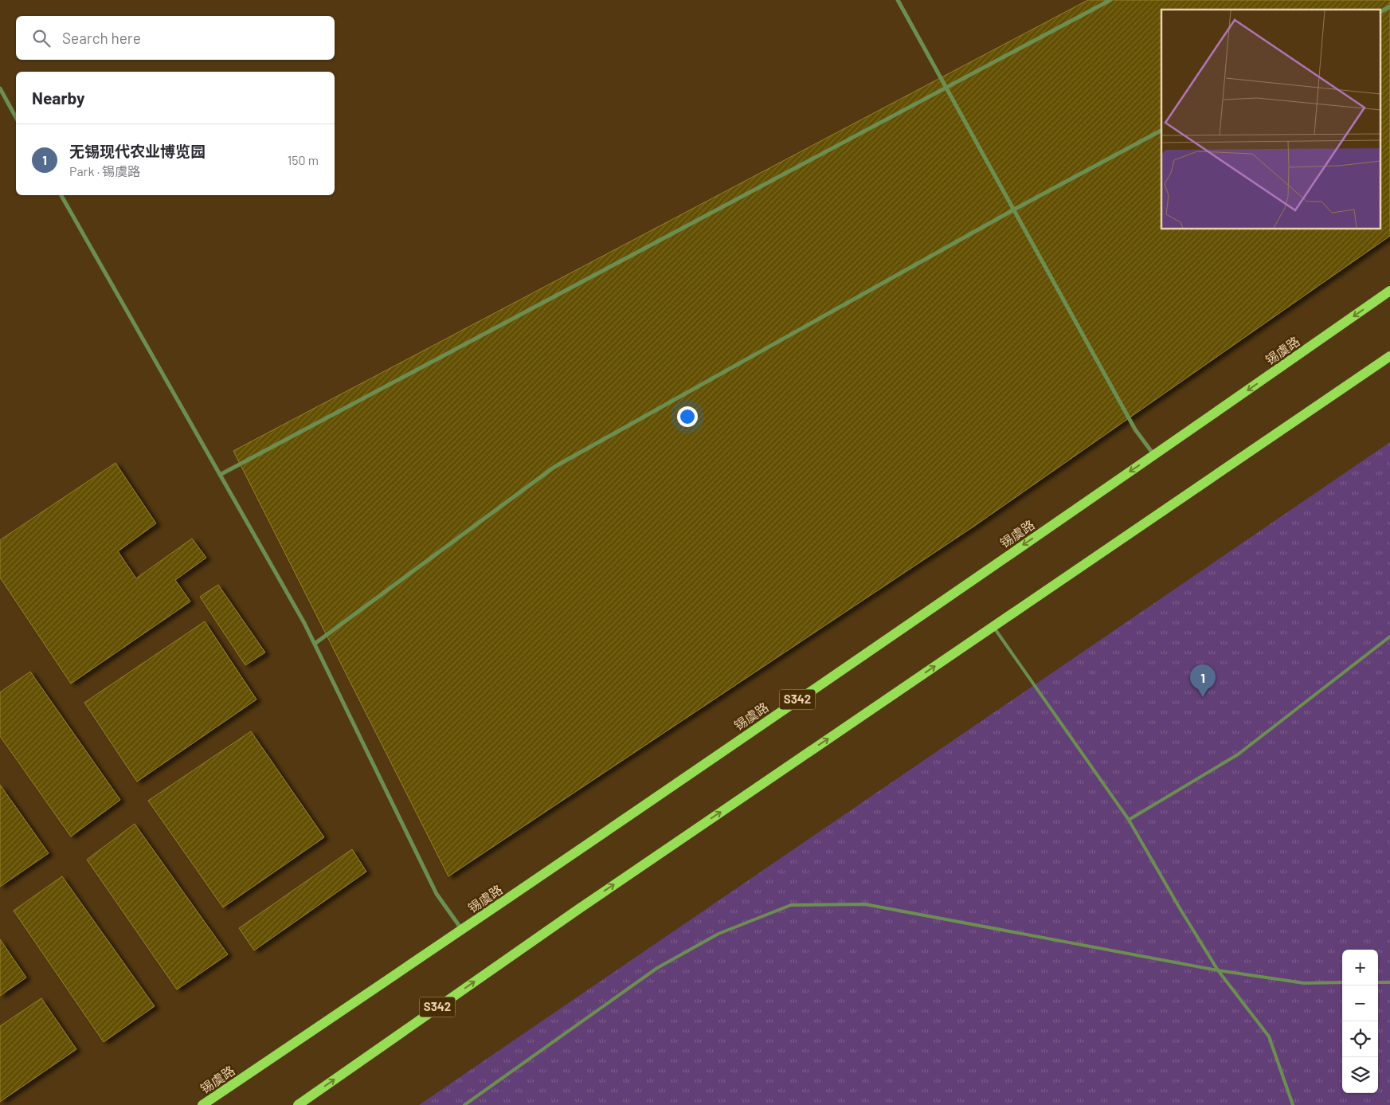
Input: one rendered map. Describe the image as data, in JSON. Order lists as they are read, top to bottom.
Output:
{
  "streets": {
    "main road": ["锡虞路", "S342"]
  },
  "page": {
    "search": "Search here",
    "heading": "Nearby",
    "list": [
      {
        "mark": "1",
        "name": "无锡现代农业博览园",
        "note": "Park · 锡虞路",
        "value": "150 m"
      }
    ],
    "pins": "1",
    "map_buttons": ["+", "−"]
  }
}
